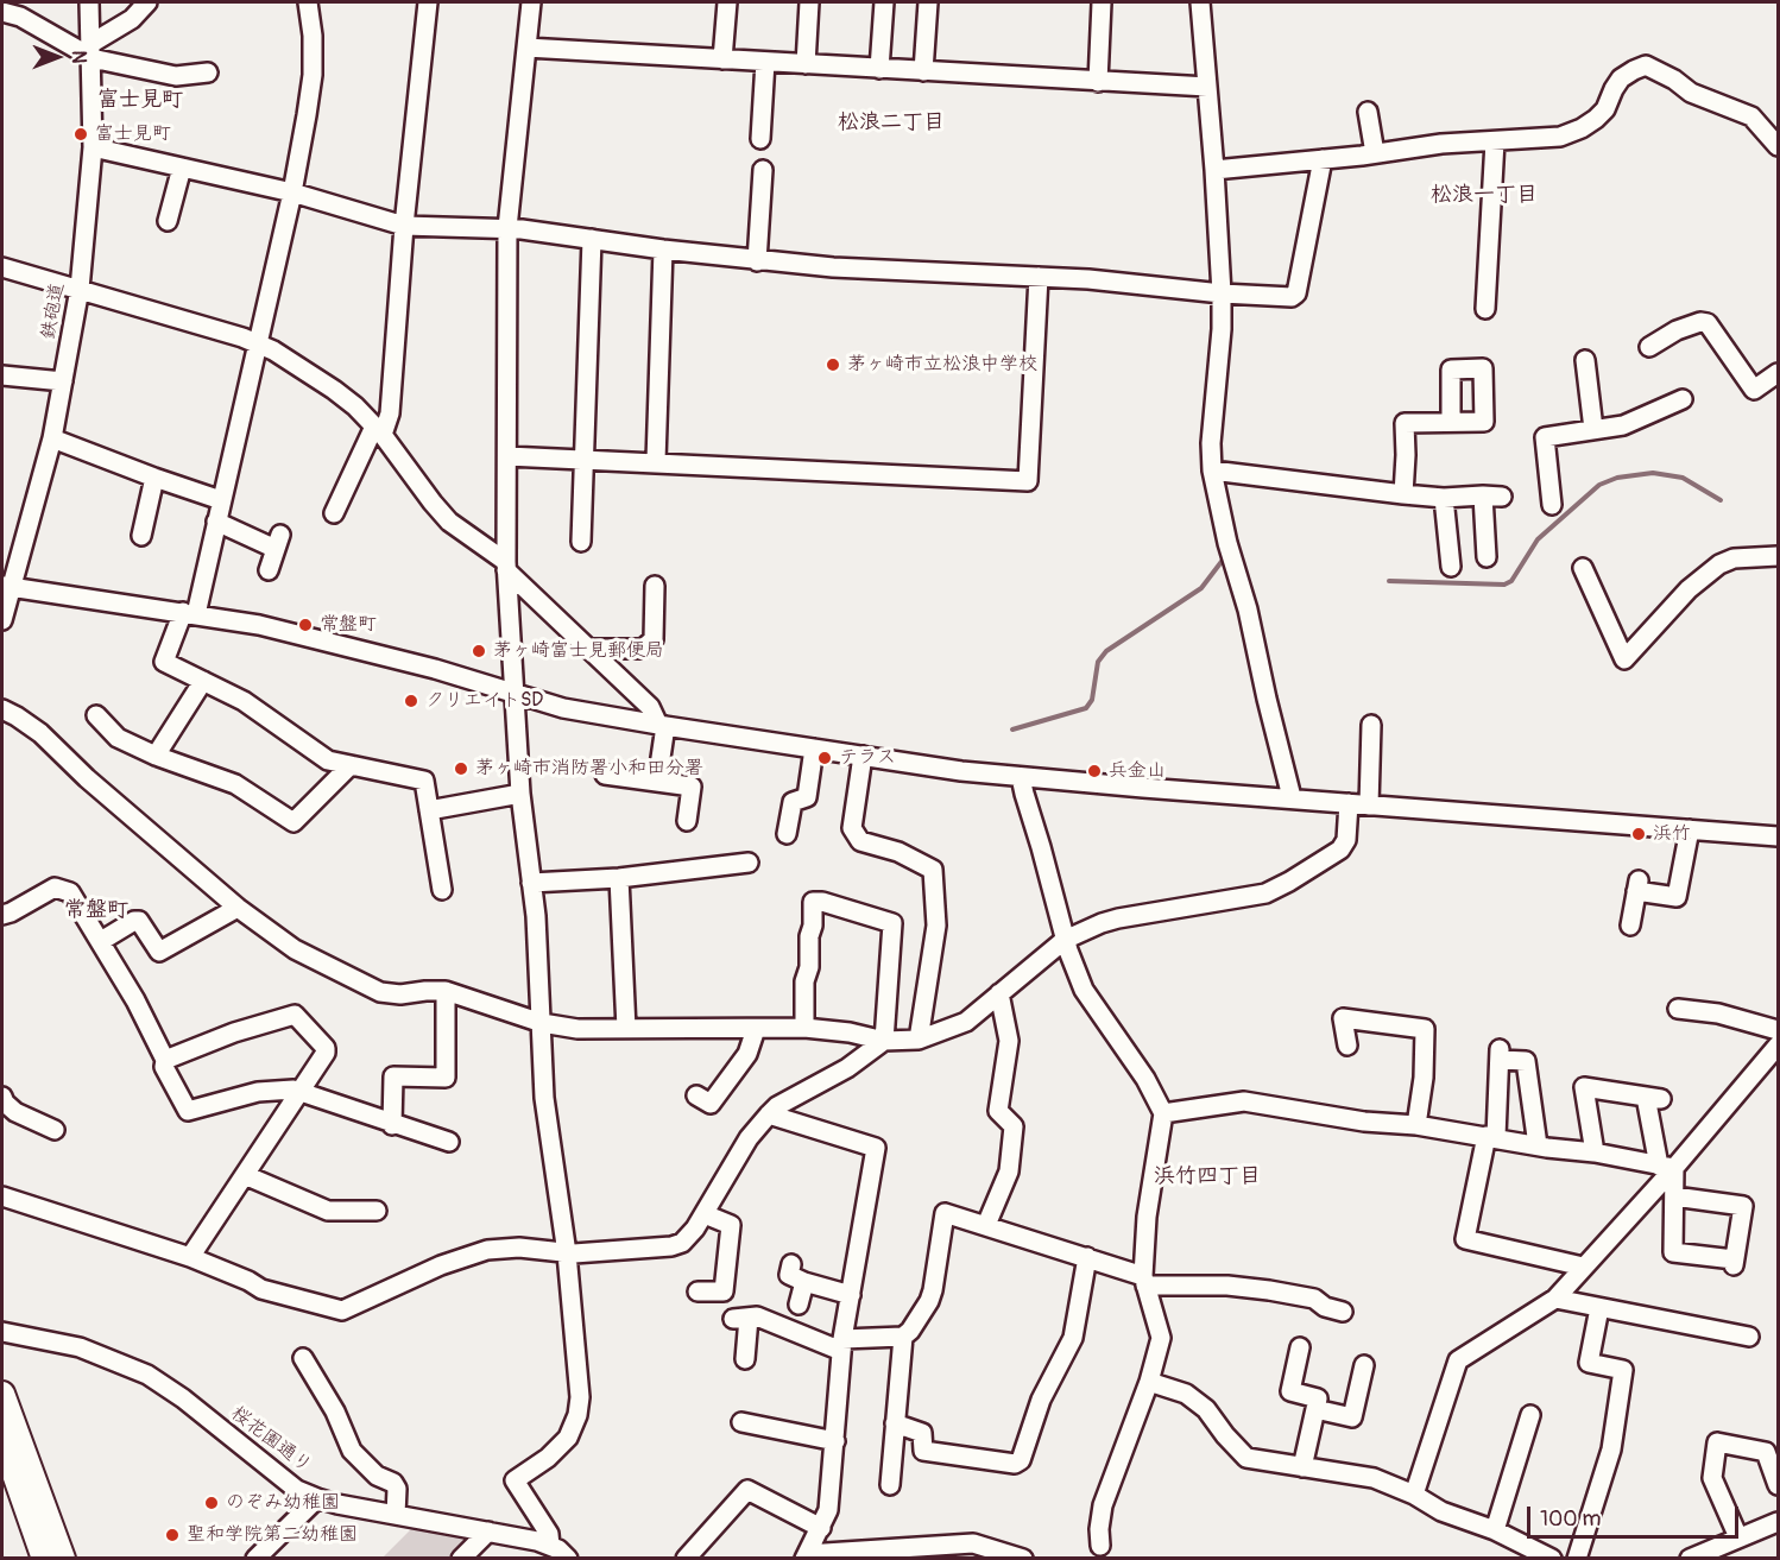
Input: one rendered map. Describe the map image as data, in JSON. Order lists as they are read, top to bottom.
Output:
{
  "streets": {
    "street": ["鉄砲道", "桜花園通り"]
  },
  "districts": [
    "富士見町",
    "松浪二丁目",
    "松浪一丁目",
    "常盤町",
    "浜竹四丁目"
  ],
  "places": [
    "富士見町",
    "茅ヶ崎市立松浪中学校",
    "常盤町",
    "茅ヶ崎富士見郵便局",
    "クリエイトSD",
    "テラス",
    "茅ヶ崎市消防署小和田分署",
    "兵金山",
    "浜竹",
    "のぞみ幼稚園",
    "聖和学院第二幼稚園"
  ],
  "scale_bar": "100 m",
  "north": "right"
}
